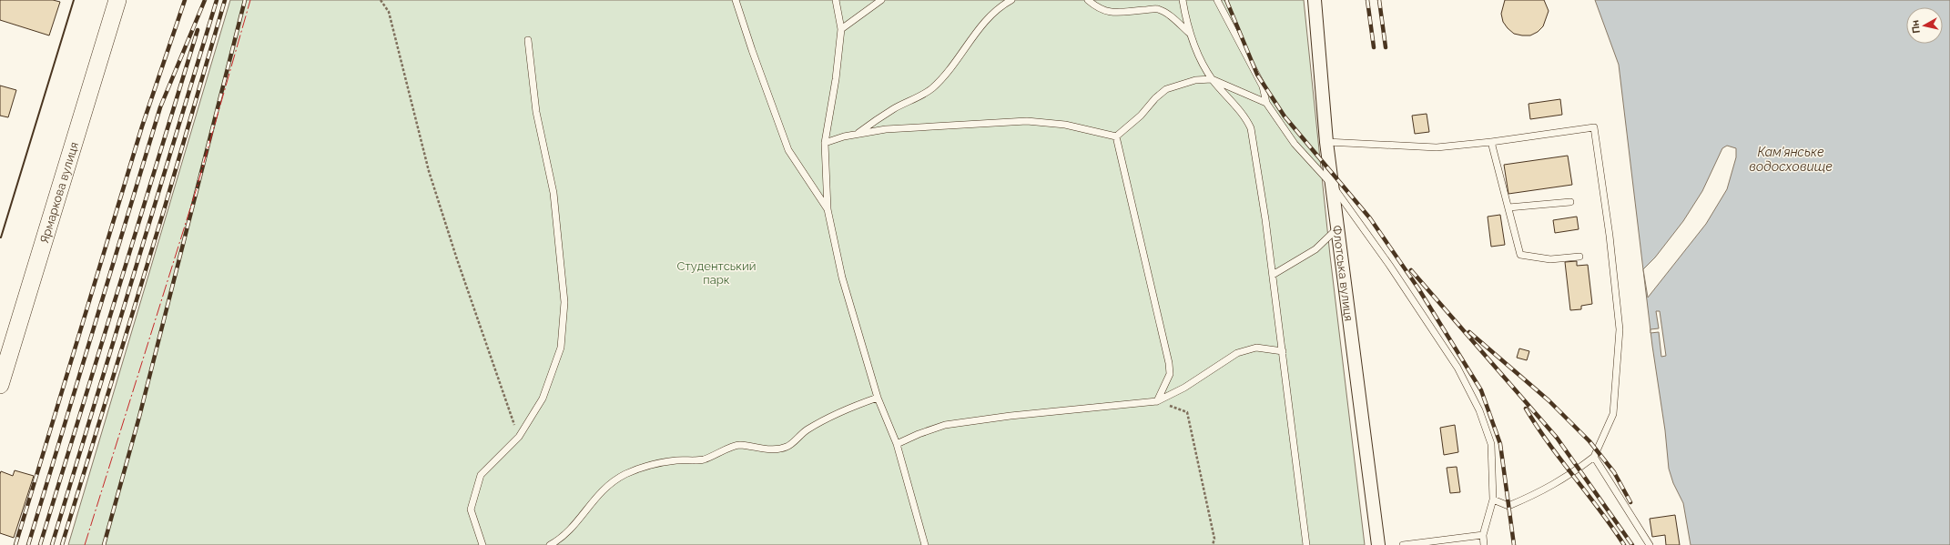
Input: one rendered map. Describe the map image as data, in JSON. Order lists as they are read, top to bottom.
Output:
{
  "streets": {
    "street": ["Ярмаркова вулиця", "Флотська вулиця"]
  },
  "water": ["Кам'янське водосховище"],
  "parks": ["Студентський парк"],
  "north": "left"
}
